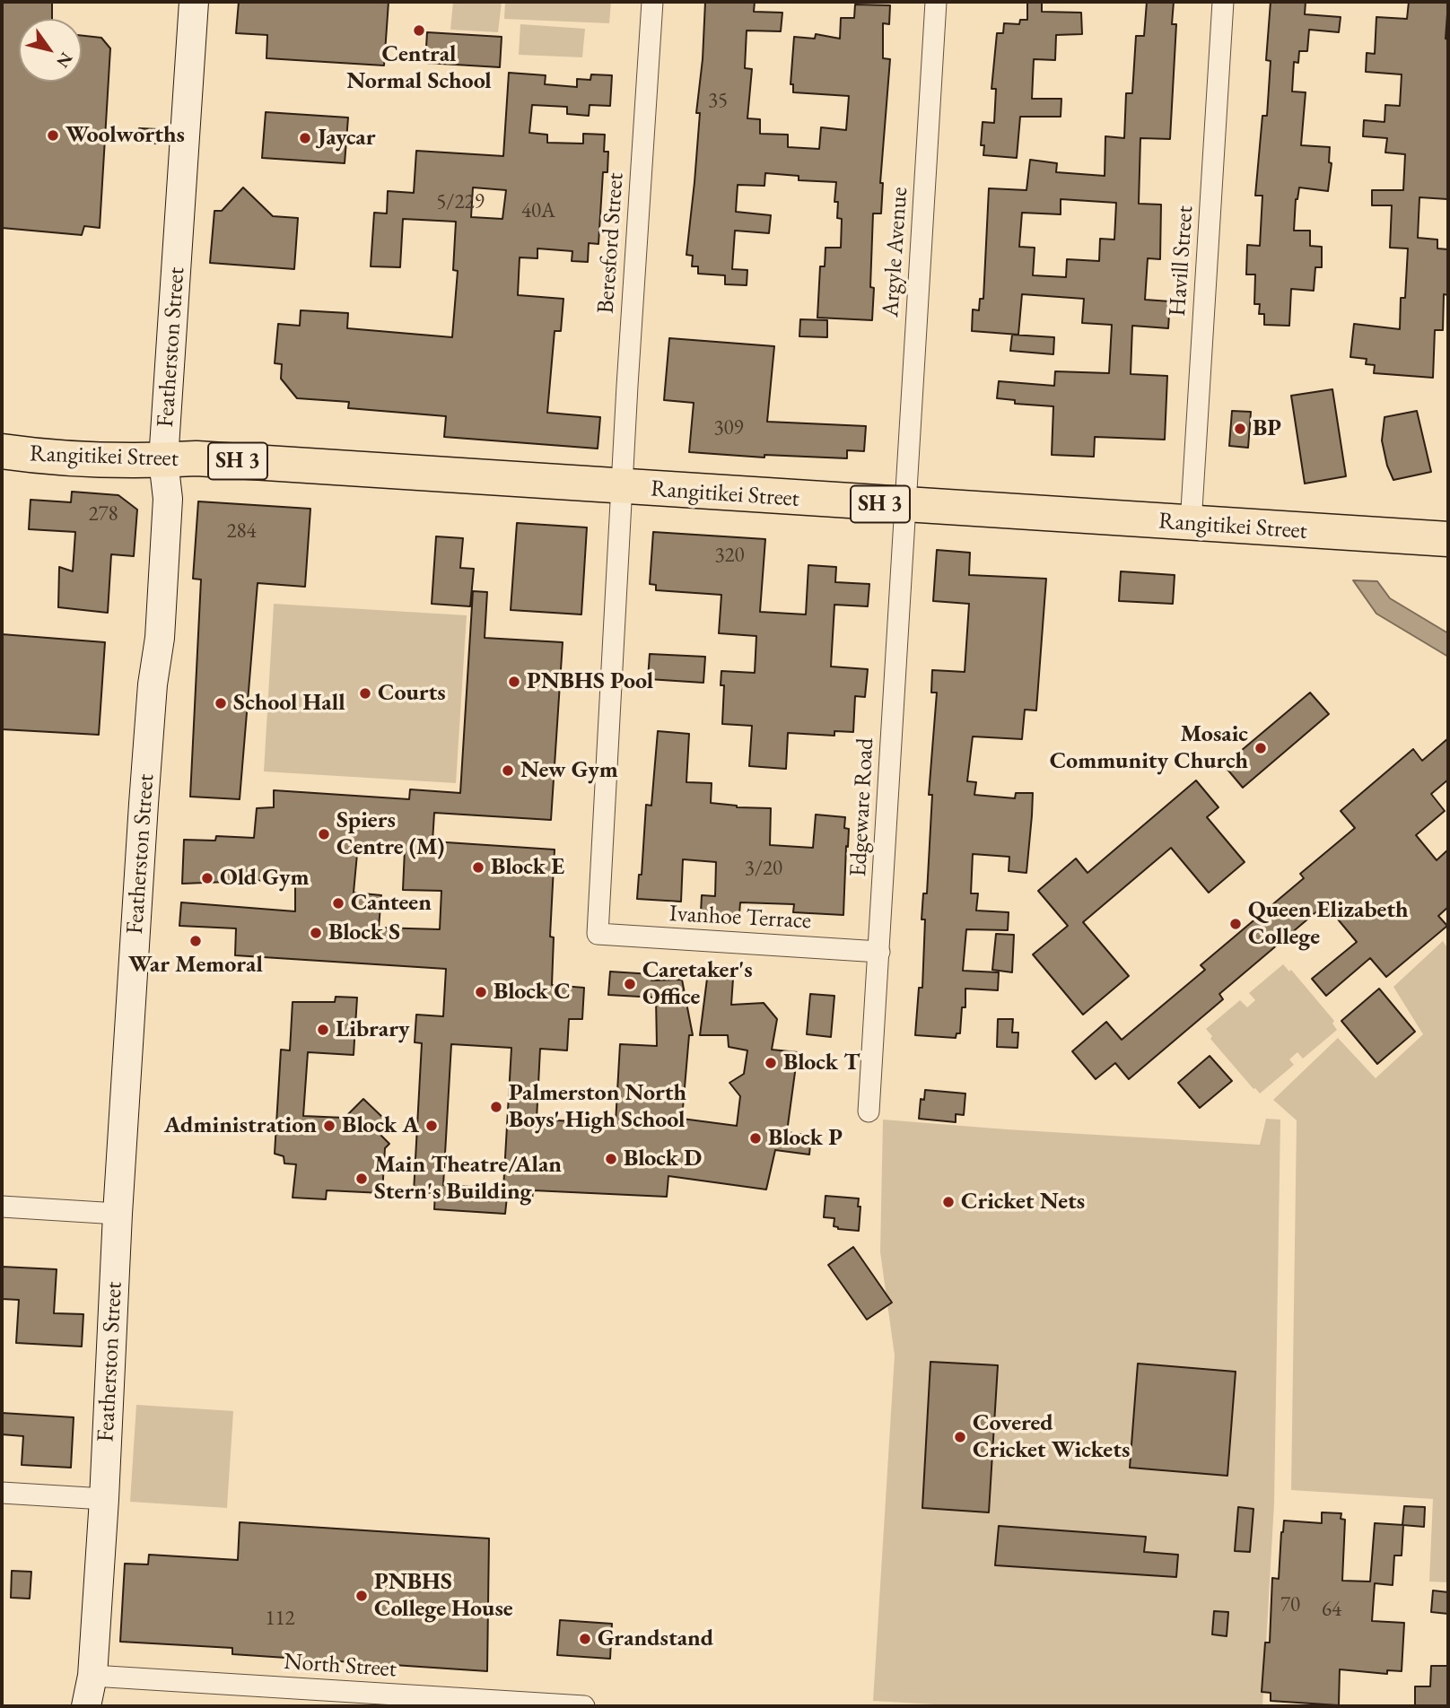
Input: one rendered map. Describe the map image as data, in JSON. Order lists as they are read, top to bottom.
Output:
{
  "streets": {
    "highway": ["Rangitikei Street", "SH 3"],
    "main road": ["Featherston Street"],
    "street": [
      "Beresford Street",
      "Argyle Avenue",
      "Havill Street",
      "Edgeware Road",
      "Ivanhoe Terrace",
      "North Street"
    ]
  },
  "crossings": [
    ["Beresford Street", "Rangitikei Street"],
    ["Beresford Street", "Ivanhoe Terrace"],
    ["Argyle Avenue", "Rangitikei Street"],
    ["Argyle Avenue", "Edgeware Road"],
    ["Havill Street", "Rangitikei Street"],
    ["Featherston Street", "Rangitikei Street"],
    ["Featherston Street", "North Street"],
    ["Rangitikei Street", "Edgeware Road"],
    ["Edgeware Road", "Ivanhoe Terrace"]
  ],
  "places": [
    "Central Normal School",
    "Woolworths",
    "Jaycar",
    "BP",
    "PNBHS Pool",
    "Courts",
    "School Hall",
    "Mosaic Community Church",
    "New Gym",
    "Spiers Centre (M)",
    "Block E",
    "Old Gym",
    "Canteen",
    "Queen Elizabeth College",
    "Block S",
    "War Memoral",
    "Caretaker's Office",
    "Block C",
    "Library",
    "Block T",
    "Palmerston North Boys' High School",
    "Administration",
    "Block A",
    "Block P",
    "Block D",
    "Main Theatre/Alan Stern's Building",
    "Cricket Nets",
    "Covered Cricket Wickets",
    "PNBHS College House",
    "Grandstand"
  ],
  "house_numbers": [
    "35",
    "5/229",
    "40A",
    "309",
    "278",
    "284",
    "320",
    "3/20",
    "70",
    "64",
    "112"
  ],
  "north": "bottom right"
}
